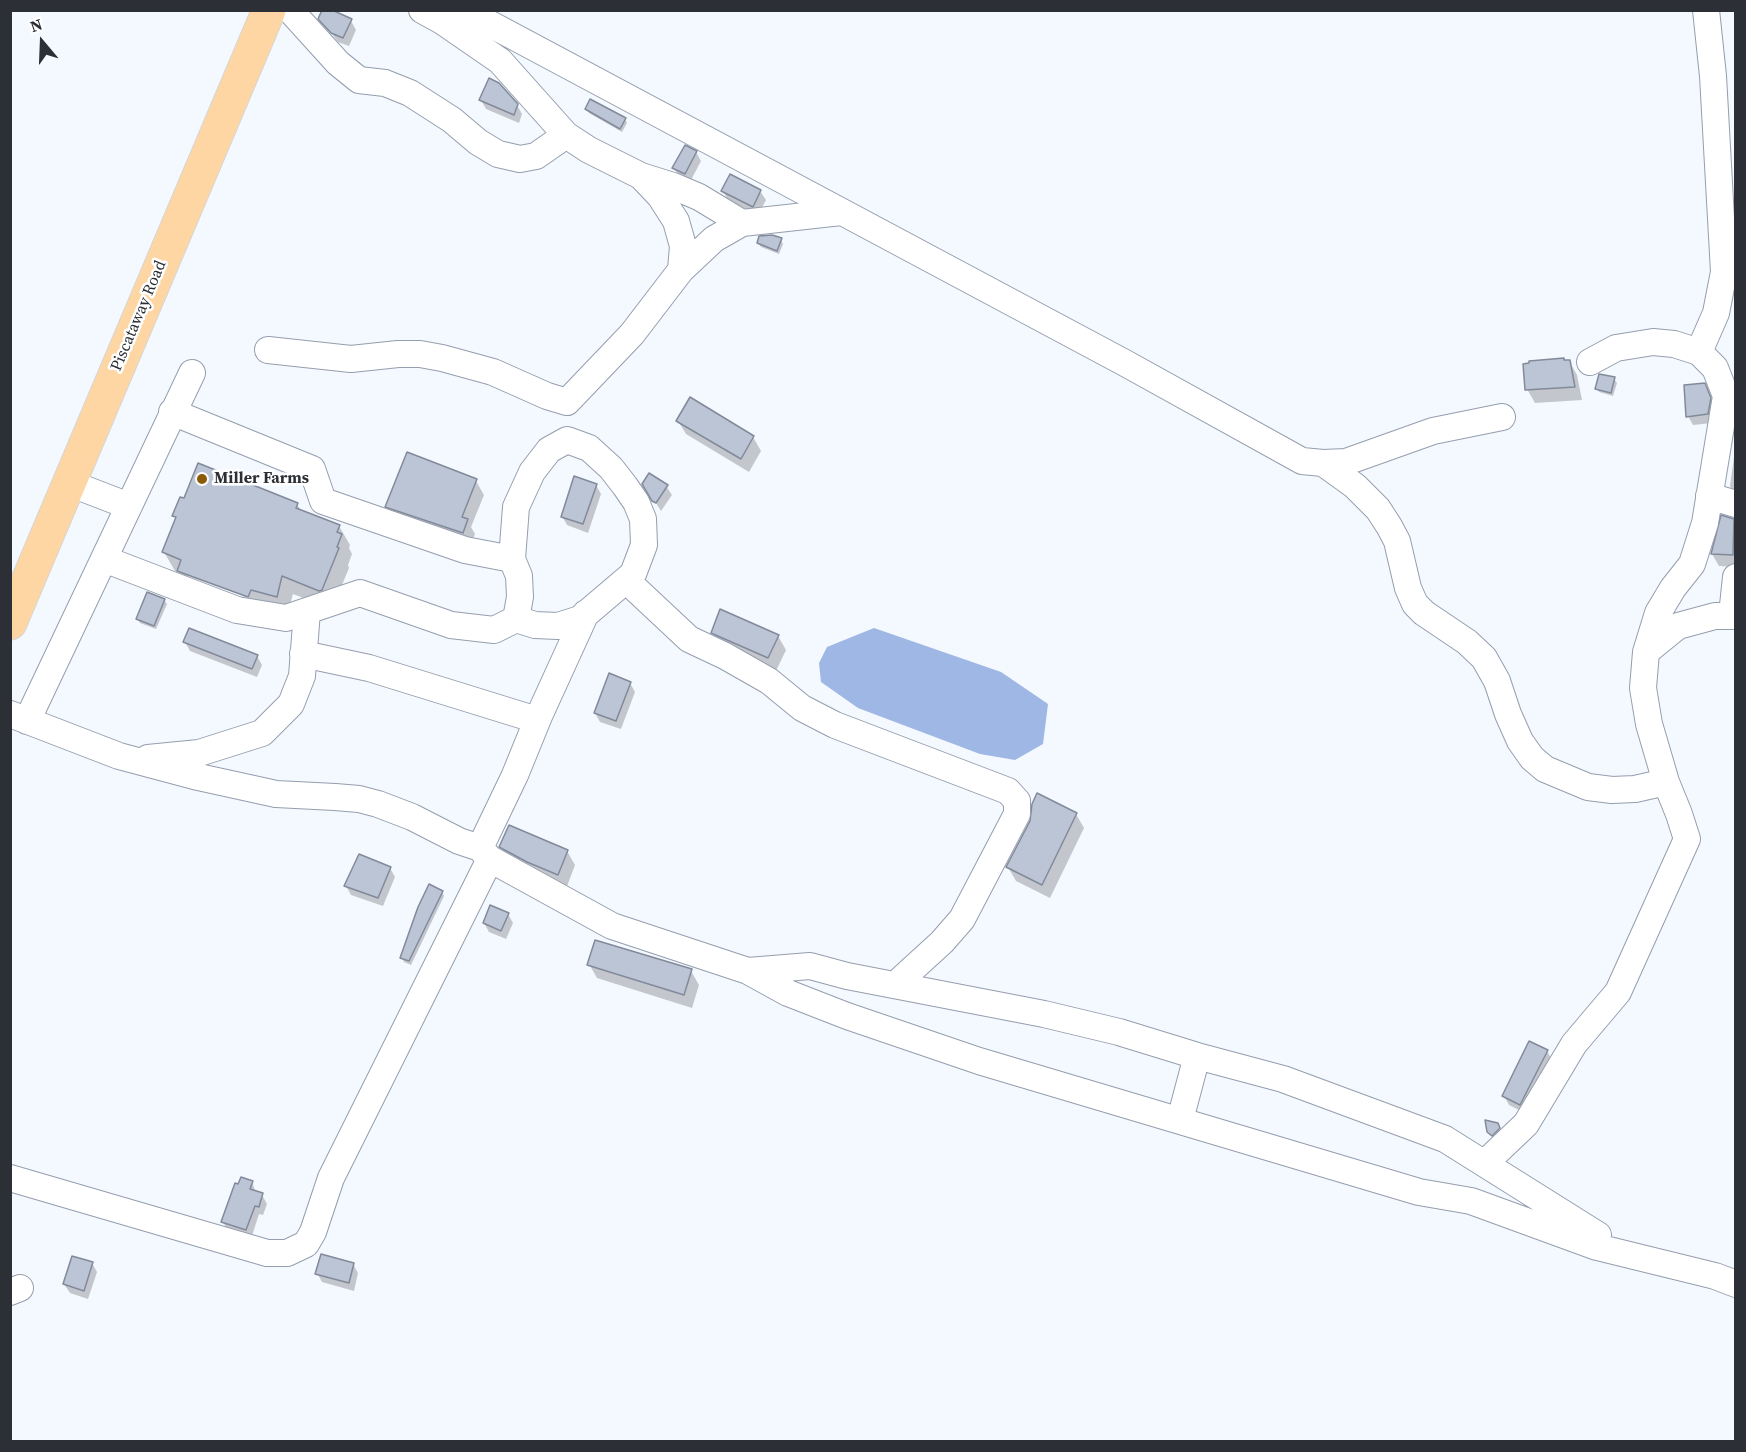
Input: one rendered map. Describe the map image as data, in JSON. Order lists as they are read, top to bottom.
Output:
{
  "streets": {
    "main road": ["Piscataway Road"]
  },
  "places": ["Miller Farms"],
  "north": "top"
}
